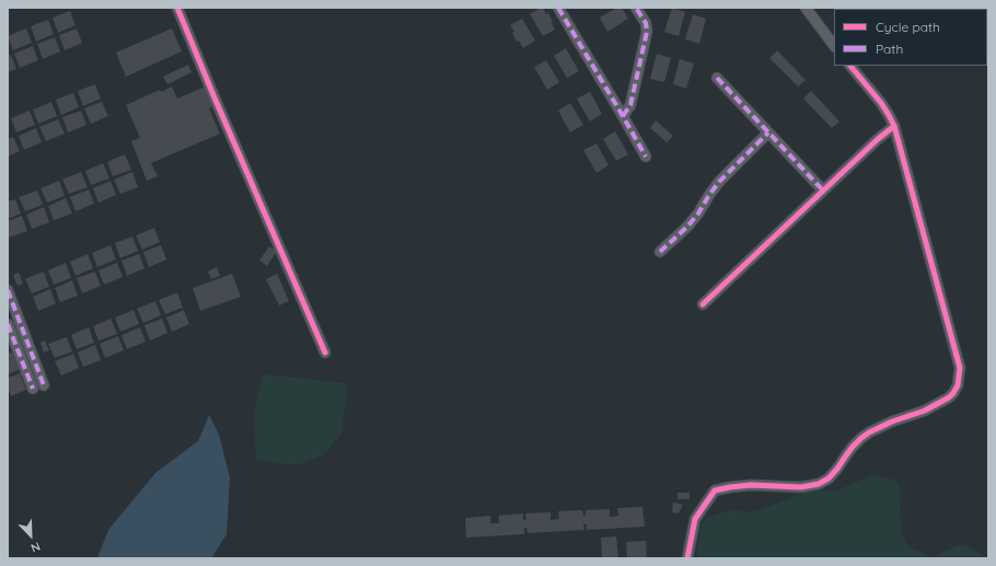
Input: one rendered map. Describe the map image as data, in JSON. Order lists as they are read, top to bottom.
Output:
{
  "legend": ["Cycle path", "Path"],
  "north": "bottom right"
}
